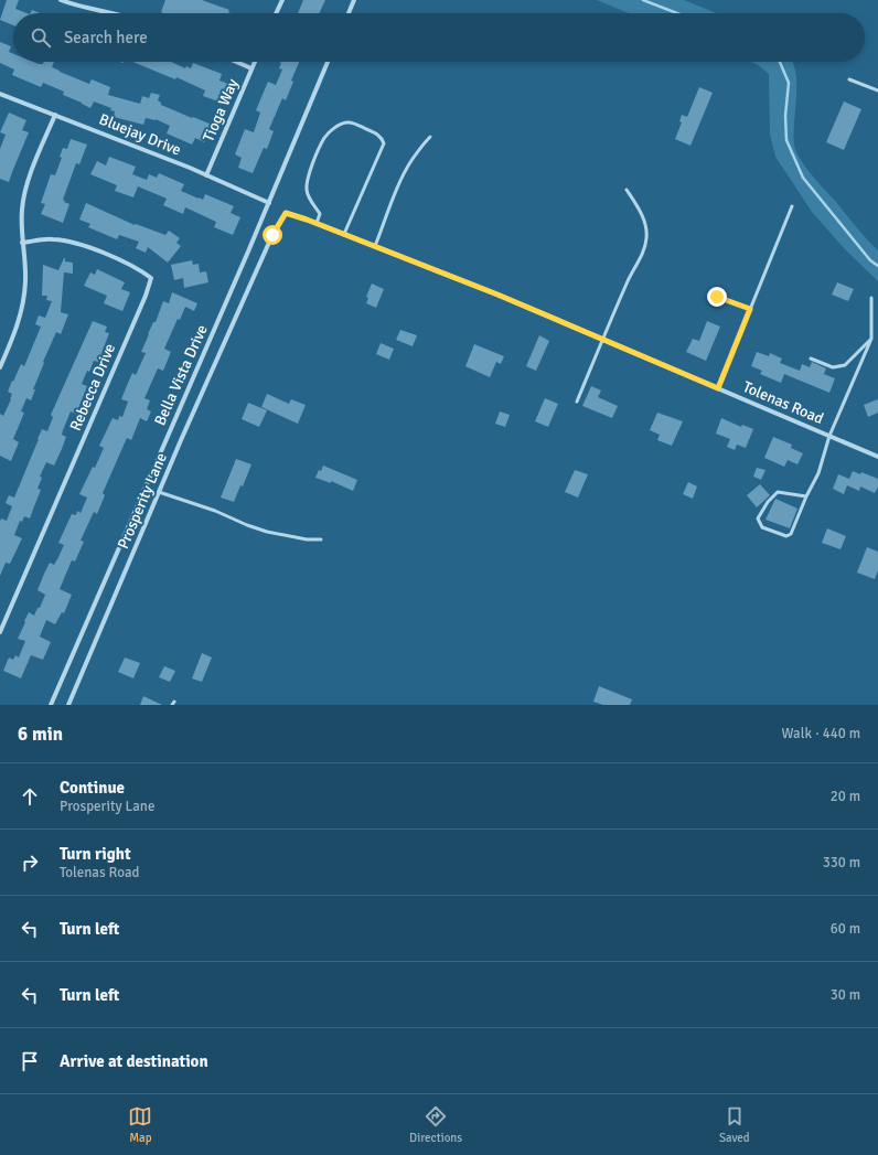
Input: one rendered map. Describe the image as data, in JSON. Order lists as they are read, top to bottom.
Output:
{
  "streets": {
    "street": [
      "Tioga Way",
      "Bluejay Drive",
      "Bella Vista Drive",
      "Rebecca Drive",
      "Tolenas Road",
      "Prosperity Lane"
    ]
  },
  "crossings": [
    ["Tioga Way", "Bluejay Drive"],
    ["Bluejay Drive", "Bella Vista Drive"],
    ["Tolenas Road", "Prosperity Lane"]
  ],
  "page": {
    "search": "Search here",
    "heading": ["6 min", "Walk · 440 m"],
    "list": [
      ["Continue", "Prosperity Lane", "20 m"],
      ["Turn right", "Tolenas Road", "330 m"],
      ["Turn left", "60 m"],
      ["Turn left", "30 m"],
      "Arrive at destination"
    ],
    "nav": ["Map", "Directions", "Saved"]
  }
}
